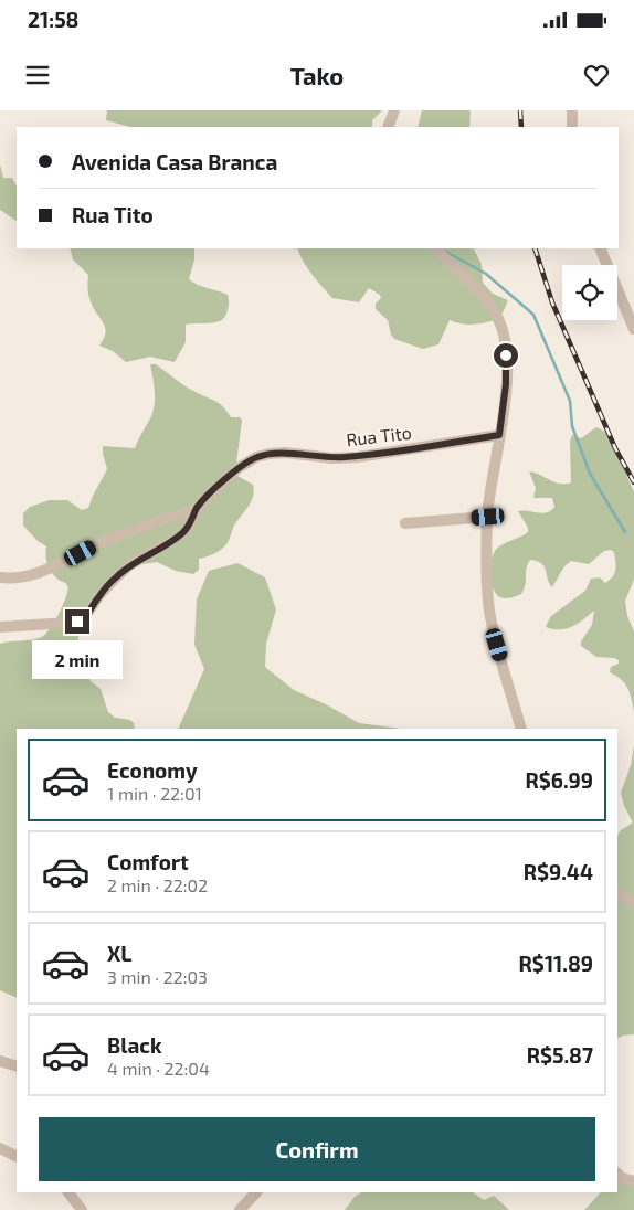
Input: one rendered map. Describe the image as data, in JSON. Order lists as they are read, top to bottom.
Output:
{
  "streets": {
    "street": ["Rua Tito"]
  },
  "page": {
    "status": "21:58",
    "header": "Tako",
    "banner": ["Avenida Casa Branca", "Rua Tito"],
    "bubble": "2 min",
    "list": [
      {
        "name": "Economy",
        "note": "1 min · 22:01",
        "value": "R$6.99"
      },
      {
        "name": "Comfort",
        "note": "2 min · 22:02",
        "value": "R$9.44"
      },
      {
        "name": "XL",
        "note": "3 min · 22:03",
        "value": "R$11.89"
      },
      {
        "name": "Black",
        "note": "4 min · 22:04",
        "value": "R$5.87"
      }
    ],
    "buttons": "Confirm"
  }
}
